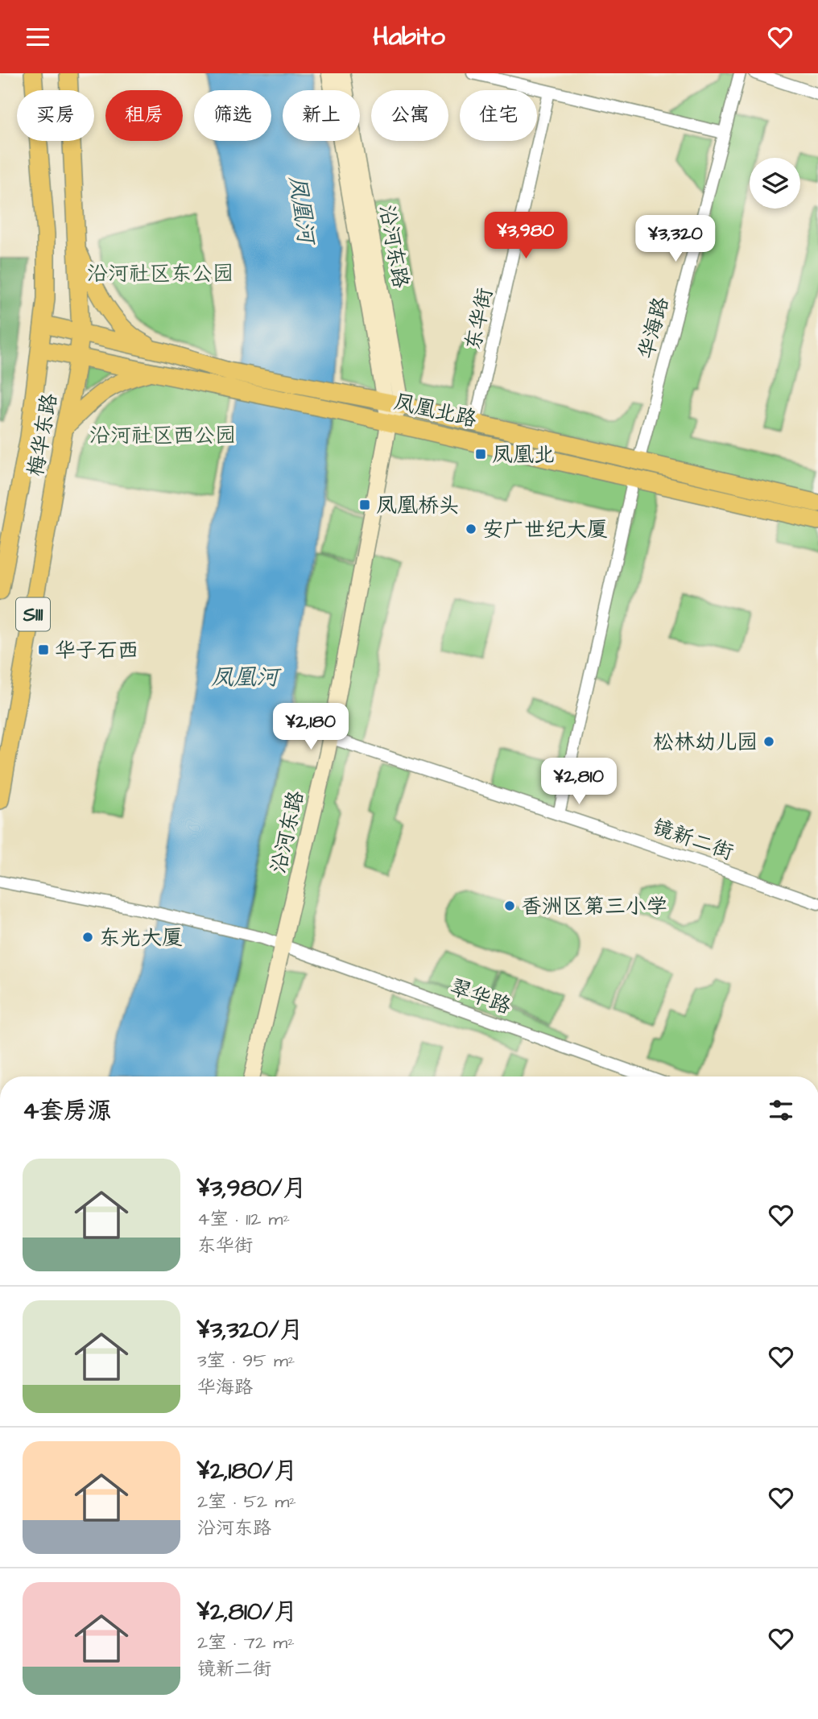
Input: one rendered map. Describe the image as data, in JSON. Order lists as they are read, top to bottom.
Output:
{
  "streets": {
    "main road": ["凤凰北路", "梅华东路", "S111"],
    "street": [
      "沿河东路",
      "东华街",
      "华海路",
      "镜新二街",
      "翠华路"
    ]
  },
  "crossings": [
    ["沿河东路", "凤凰北路"],
    ["沿河东路", "镜新二街"],
    ["沿河东路", "翠华路"],
    ["东华街", "凤凰北路"],
    ["华海路", "凤凰北路"],
    ["凤凰北路", "梅华东路"]
  ],
  "water": ["凤凰河"],
  "parks": ["沿河社区东公园", "沿河社区西公园"],
  "places": {
    "transit": ["凤凰北", "凤凰桥头", "华子石西"],
    "other": [
      "安广世纪大厦",
      "松林幼儿园",
      "香洲区第三小学",
      "东光大厦"
    ]
  },
  "page": {
    "header": "Habito",
    "chip": [
      "买房",
      "租房",
      "筛选",
      "新上",
      "公寓",
      "住宅"
    ],
    "price": [
      "¥3,980",
      "¥3,320",
      "¥2,180",
      "¥2,810"
    ],
    "heading": "4套房源",
    "list": [
      {
        "name": "¥3,980/月",
        "note": "4室 · 112 m² · 东华街"
      },
      {
        "name": "¥3,320/月",
        "note": "3室 · 95 m² · 华海路"
      },
      {
        "name": "¥2,180/月",
        "note": "2室 · 52 m² · 沿河东路"
      },
      {
        "name": "¥2,810/月",
        "note": "2室 · 72 m² · 镜新二街"
      }
    ]
  }
}
